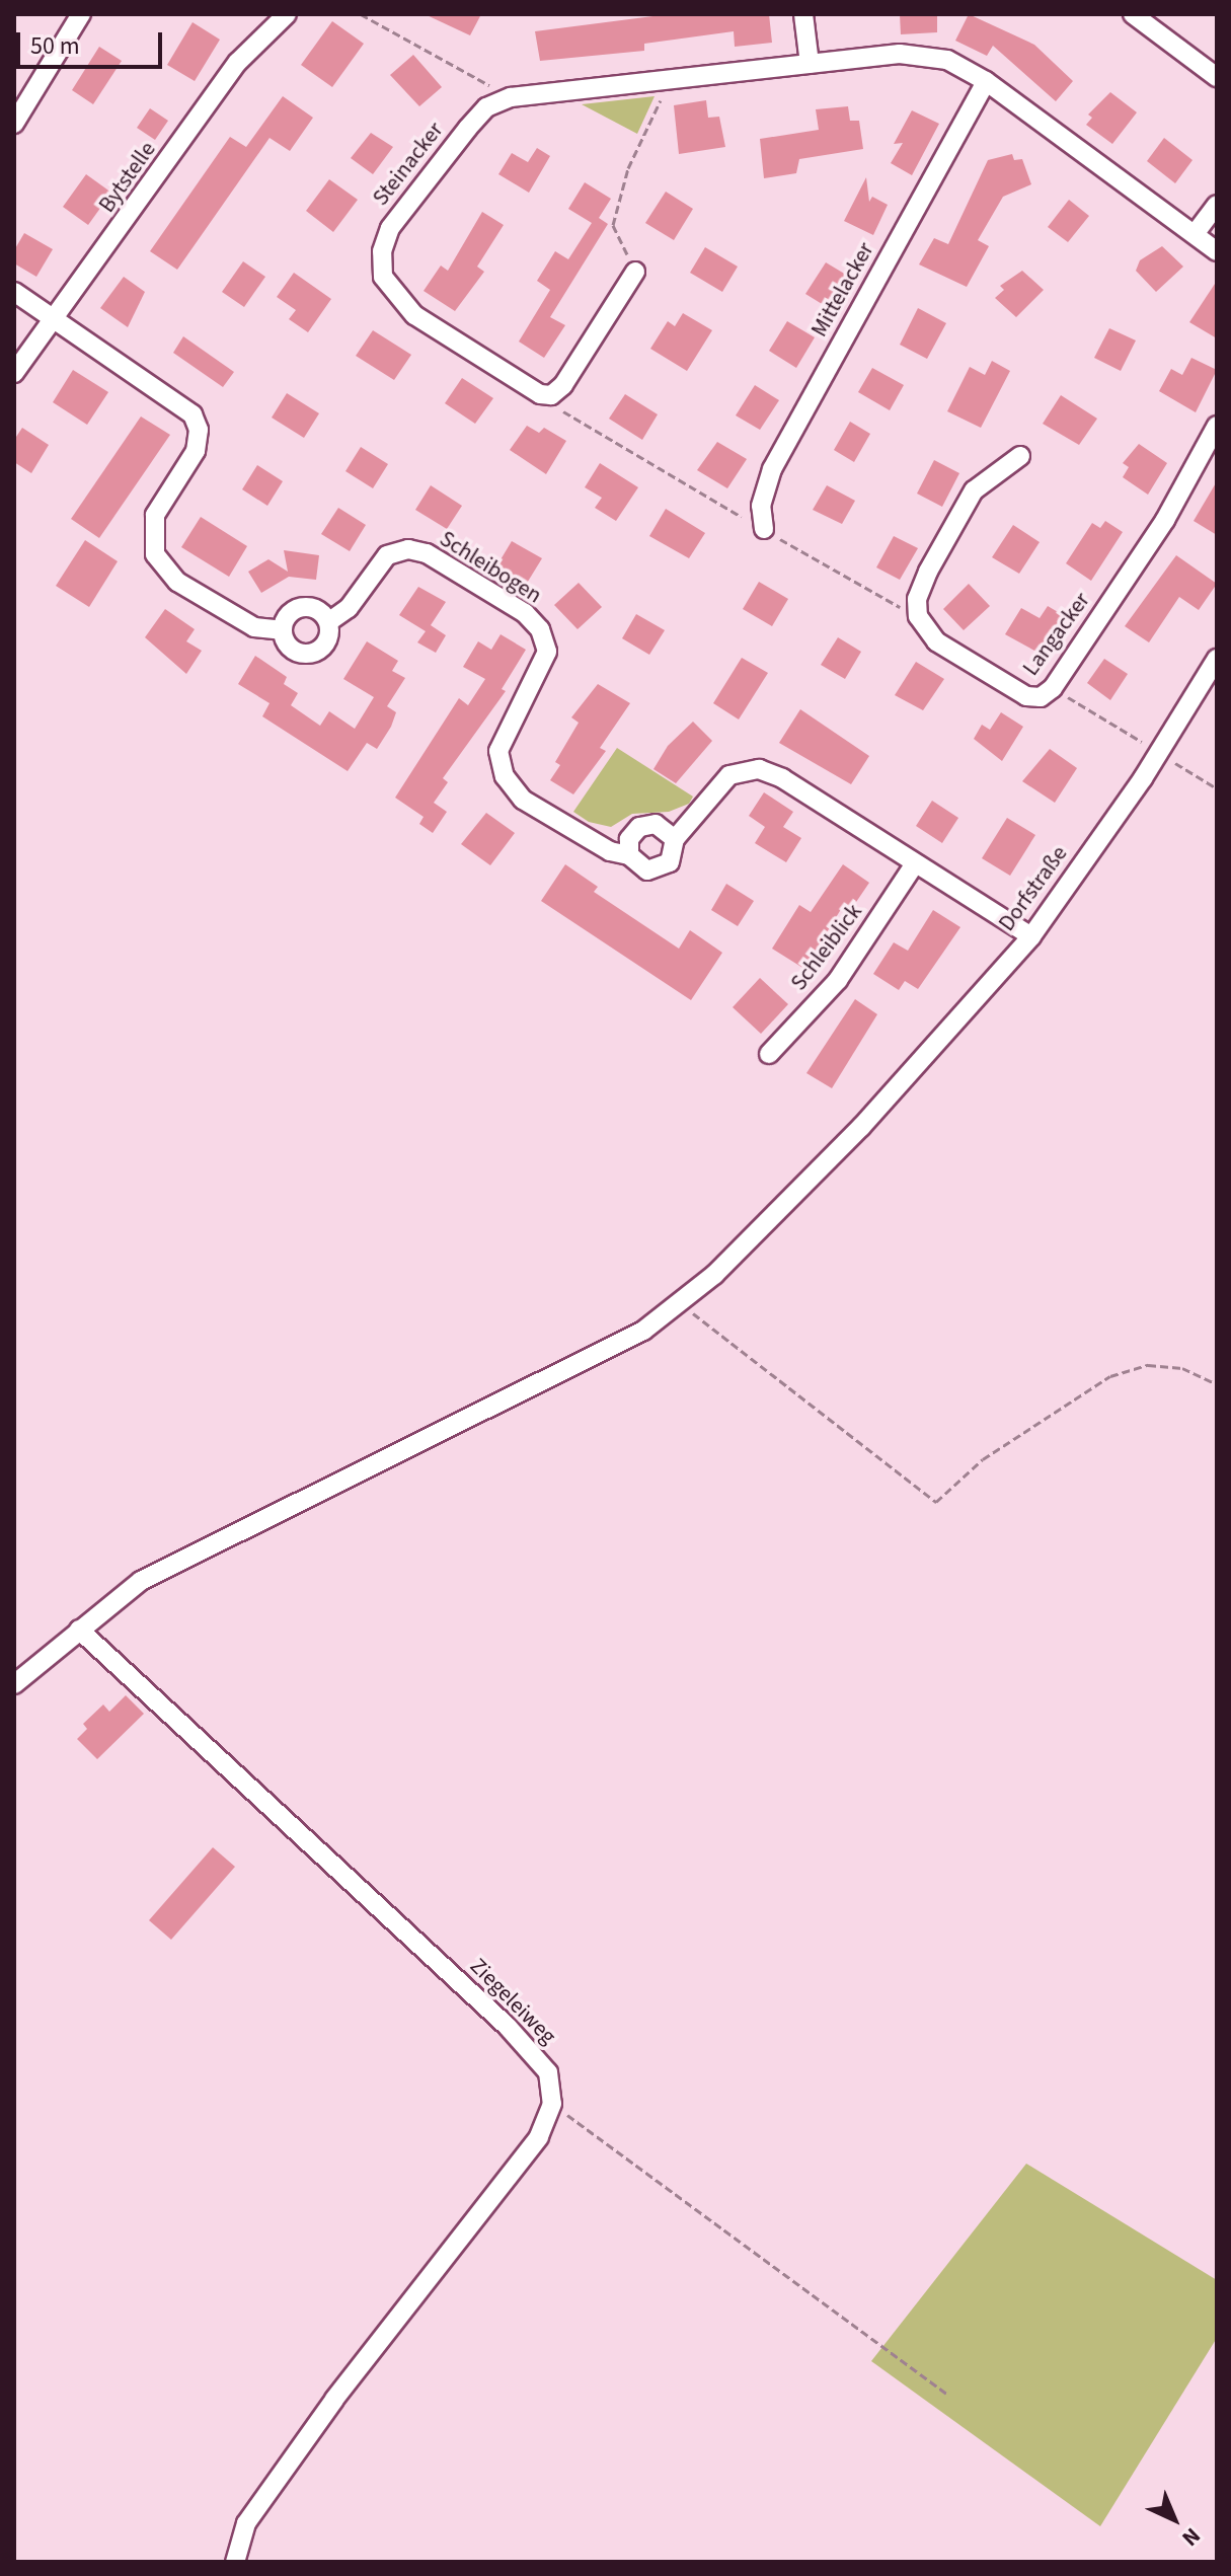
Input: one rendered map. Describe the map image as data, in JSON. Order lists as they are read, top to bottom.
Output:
{
  "streets": {
    "street": [
      "Steinacker",
      "Bytstelle",
      "Mittelacker",
      "Schleibogen",
      "Langacker",
      "Dorfstraße",
      "Schleiblick",
      "Ziegeleiweg"
    ]
  },
  "crossings": [
    ["Bytstelle", "Schleibogen"],
    ["Schleibogen", "Dorfstraße"],
    ["Schleibogen", "Schleiblick"],
    ["Dorfstraße", "Ziegeleiweg"]
  ],
  "scale_bar": "50 m",
  "north": "bottom right"
}
